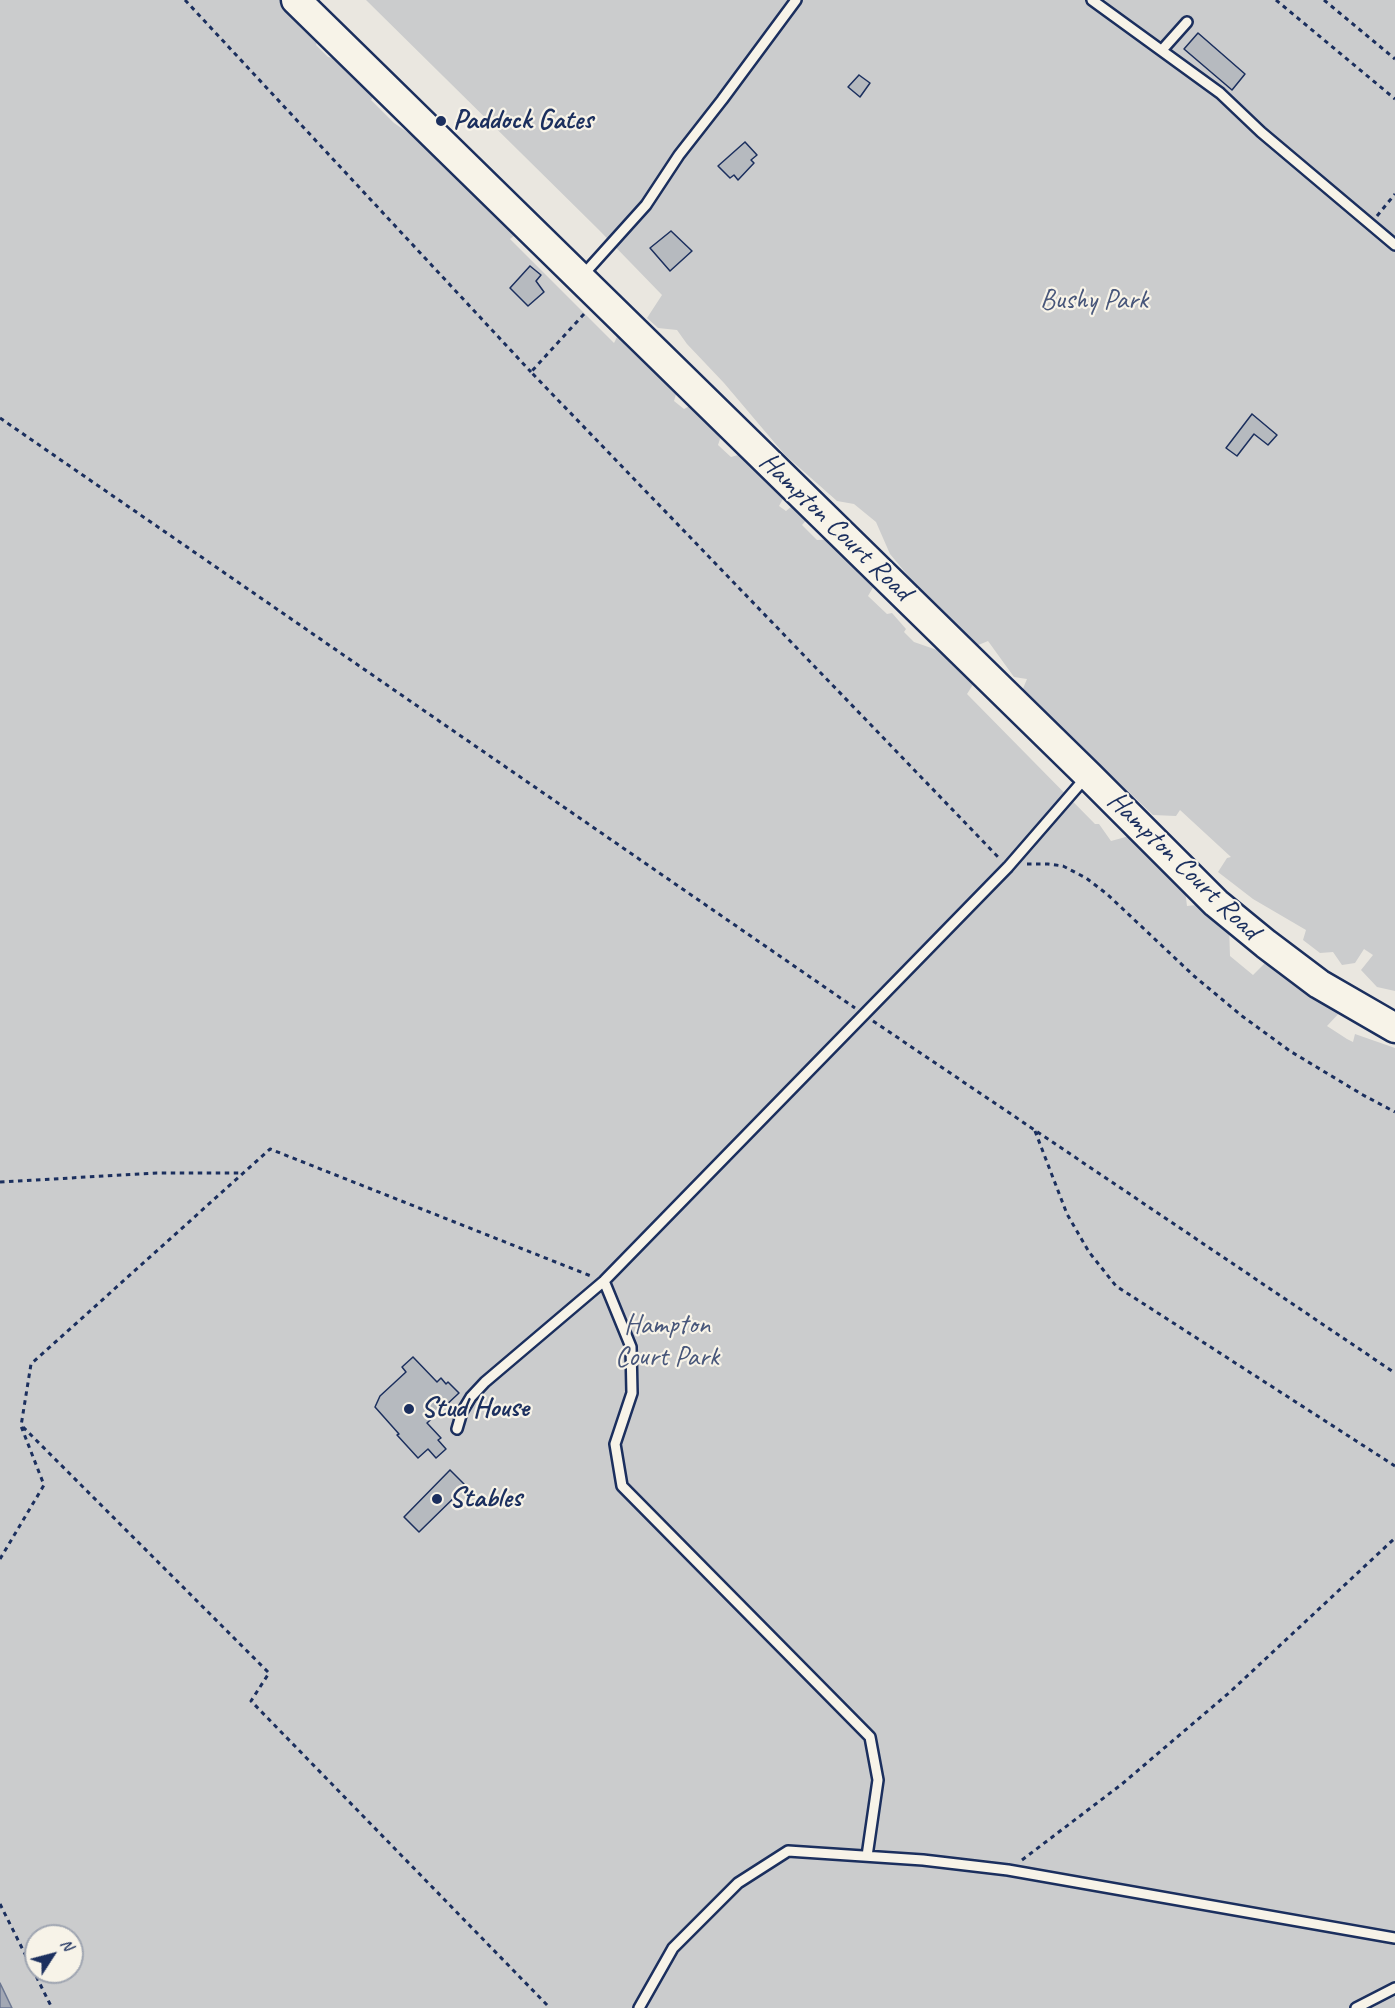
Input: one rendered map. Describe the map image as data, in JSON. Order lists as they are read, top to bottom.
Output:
{
  "streets": {
    "main road": ["Hampton Court Road"]
  },
  "parks": ["Bushy Park", "Hampton Court Park"],
  "places": ["Paddock Gates", "Stud House", "Stables"],
  "north": "top right"
}
